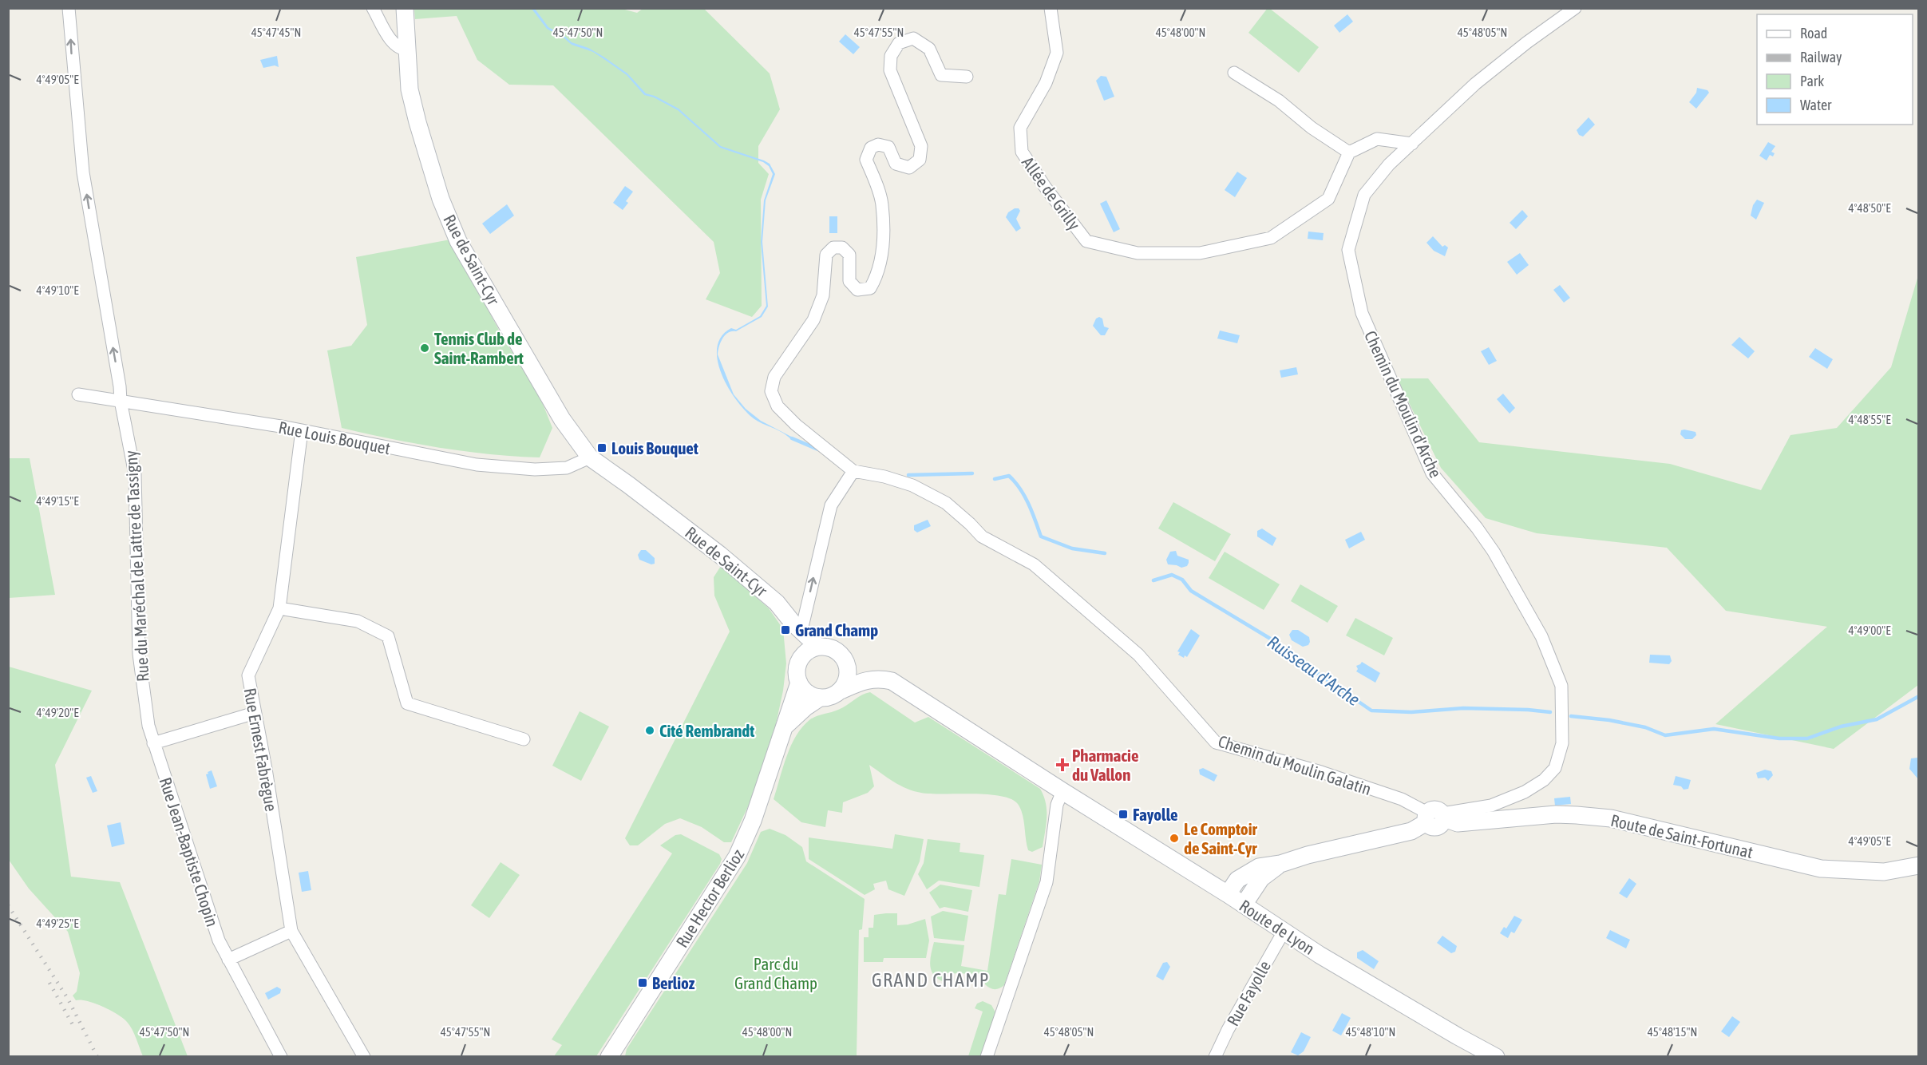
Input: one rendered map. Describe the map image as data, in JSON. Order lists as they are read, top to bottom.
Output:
{
  "streets": {
    "main road": [
      "Rue de Saint-Cyr",
      "Route de Saint-Fortunat",
      "Rue Hector Berlioz",
      "Route de Lyon"
    ],
    "street": [
      "Allée de Grilly",
      "Chemin du Moulin d'Arche",
      "Rue Louis Bouquet",
      "Rue du Maréchal de Lattre de Tassigny",
      "Rue Ernest Fabrègue",
      "Chemin du Moulin Galatin",
      "Rue Jean-Baptiste Chopin",
      "Rue Fayolle"
    ]
  },
  "crossings": [
    ["Rue de Saint-Cyr", "Rue Louis Bouquet"],
    ["Rue de Saint-Cyr", "Rue Hector Berlioz"],
    ["Chemin du Moulin d'Arche", "Chemin du Moulin Galatin"],
    ["Chemin du Moulin d'Arche", "Route de Saint-Fortunat"],
    ["Rue Louis Bouquet", "Rue du Maréchal de Lattre de Tassigny"],
    ["Rue Louis Bouquet", "Rue Ernest Fabrègue"],
    ["Rue du Maréchal de Lattre de Tassigny", "Rue Jean-Baptiste Chopin"],
    ["Chemin du Moulin Galatin", "Route de Saint-Fortunat"],
    ["Route de Lyon", "Rue Fayolle"]
  ],
  "one_way": ["Rue du Maréchal de Lattre de Tassigny"],
  "districts": ["GRAND CHAMP"],
  "water": ["Ruisseau d'Arche"],
  "parks": ["Parc du Grand Champ"],
  "places": {
    "other": ["Tennis Club de Saint-Rambert", "Cité Rembrandt", "Le Comptoir de Saint-Cyr"],
    "transit": [
      "Louis Bouquet",
      "Grand Champ",
      "Fayolle",
      "Berlioz"
    ],
    "health": ["Pharmacie du Vallon"]
  },
  "legend": [
    "Road",
    "Railway",
    "Park",
    "Water"
  ],
  "coordinates": [
    "45°47'45\"N",
    "45°47'50\"N",
    "45°47'55\"N",
    "45°48'00\"N",
    "45°48'05\"N",
    "4°49'05\"E",
    "4°48'50\"E",
    "4°49'10\"E",
    "4°48'55\"E",
    "4°49'15\"E",
    "4°49'00\"E",
    "4°49'20\"E",
    "4°49'25\"E",
    "45°48'10\"N",
    "45°48'15\"N"
  ]
}
